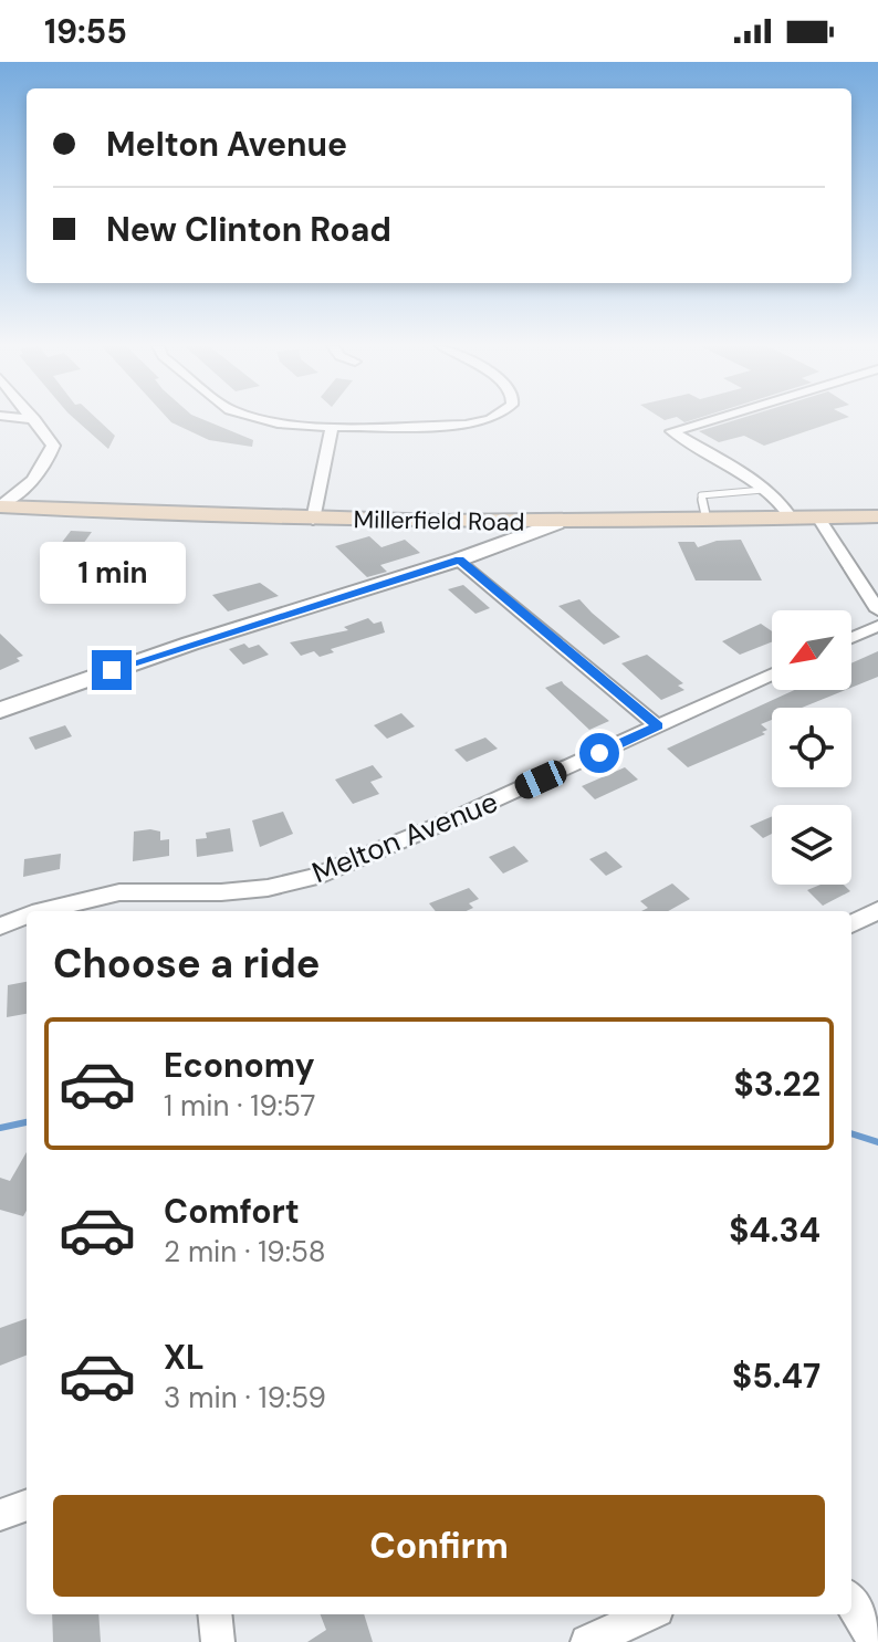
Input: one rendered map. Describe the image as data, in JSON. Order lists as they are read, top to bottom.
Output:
{
  "streets": {
    "main road": ["Millerfield Road"],
    "street": ["Melton Avenue"]
  },
  "north": "bottom left",
  "page": {
    "status": "19:55",
    "banner": ["Melton Avenue", "New Clinton Road"],
    "bubble": "1 min",
    "heading": "Choose a ride",
    "list": [
      {
        "name": "Economy",
        "note": "1 min · 19:57",
        "value": "$3.22"
      },
      {
        "name": "Comfort",
        "note": "2 min · 19:58",
        "value": "$4.34"
      },
      {
        "name": "XL",
        "note": "3 min · 19:59",
        "value": "$5.47"
      }
    ],
    "buttons": "Confirm"
  }
}
